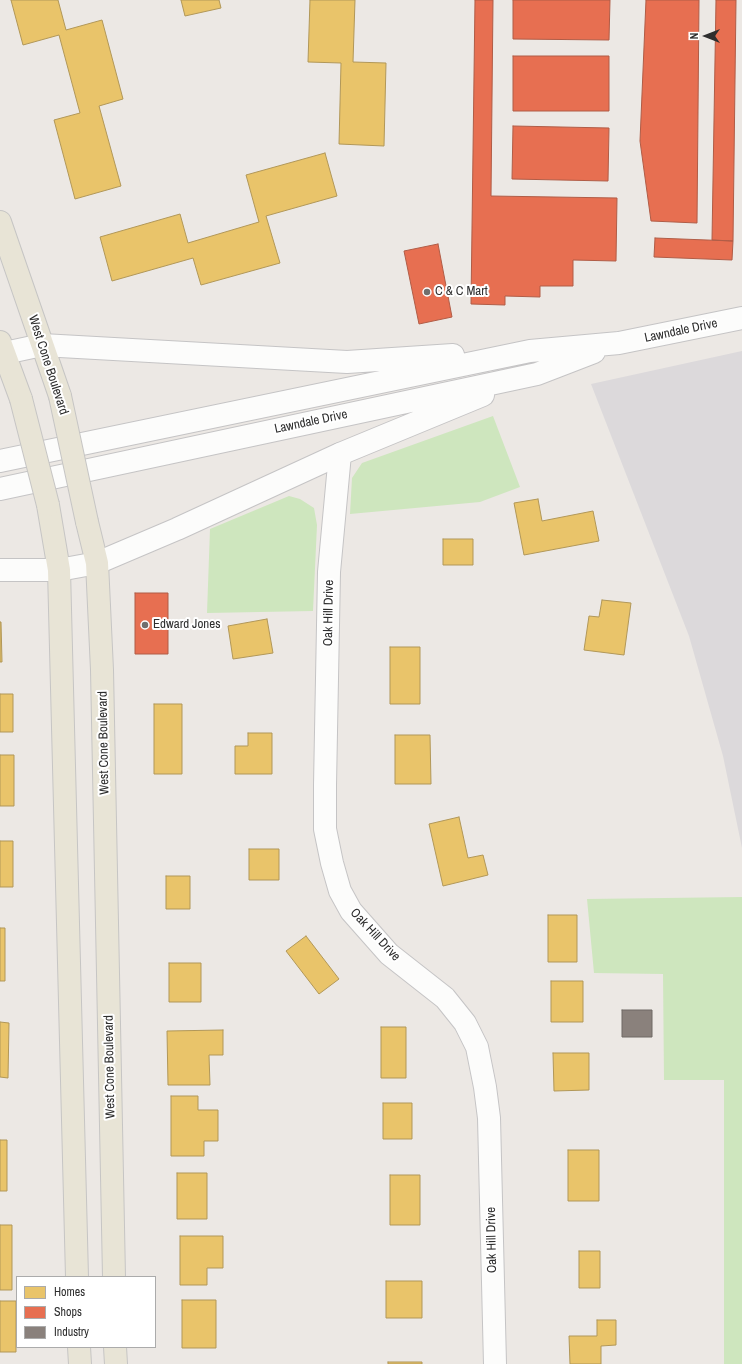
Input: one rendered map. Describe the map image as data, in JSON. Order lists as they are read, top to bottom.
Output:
{
  "streets": {
    "main road": ["Lawndale Drive", "West Cone Boulevard", "Oak Hill Drive"]
  },
  "places": ["C & C Mart", "Edward Jones"],
  "legend": ["Homes", "Shops", "Industry"],
  "north": "left"
}
